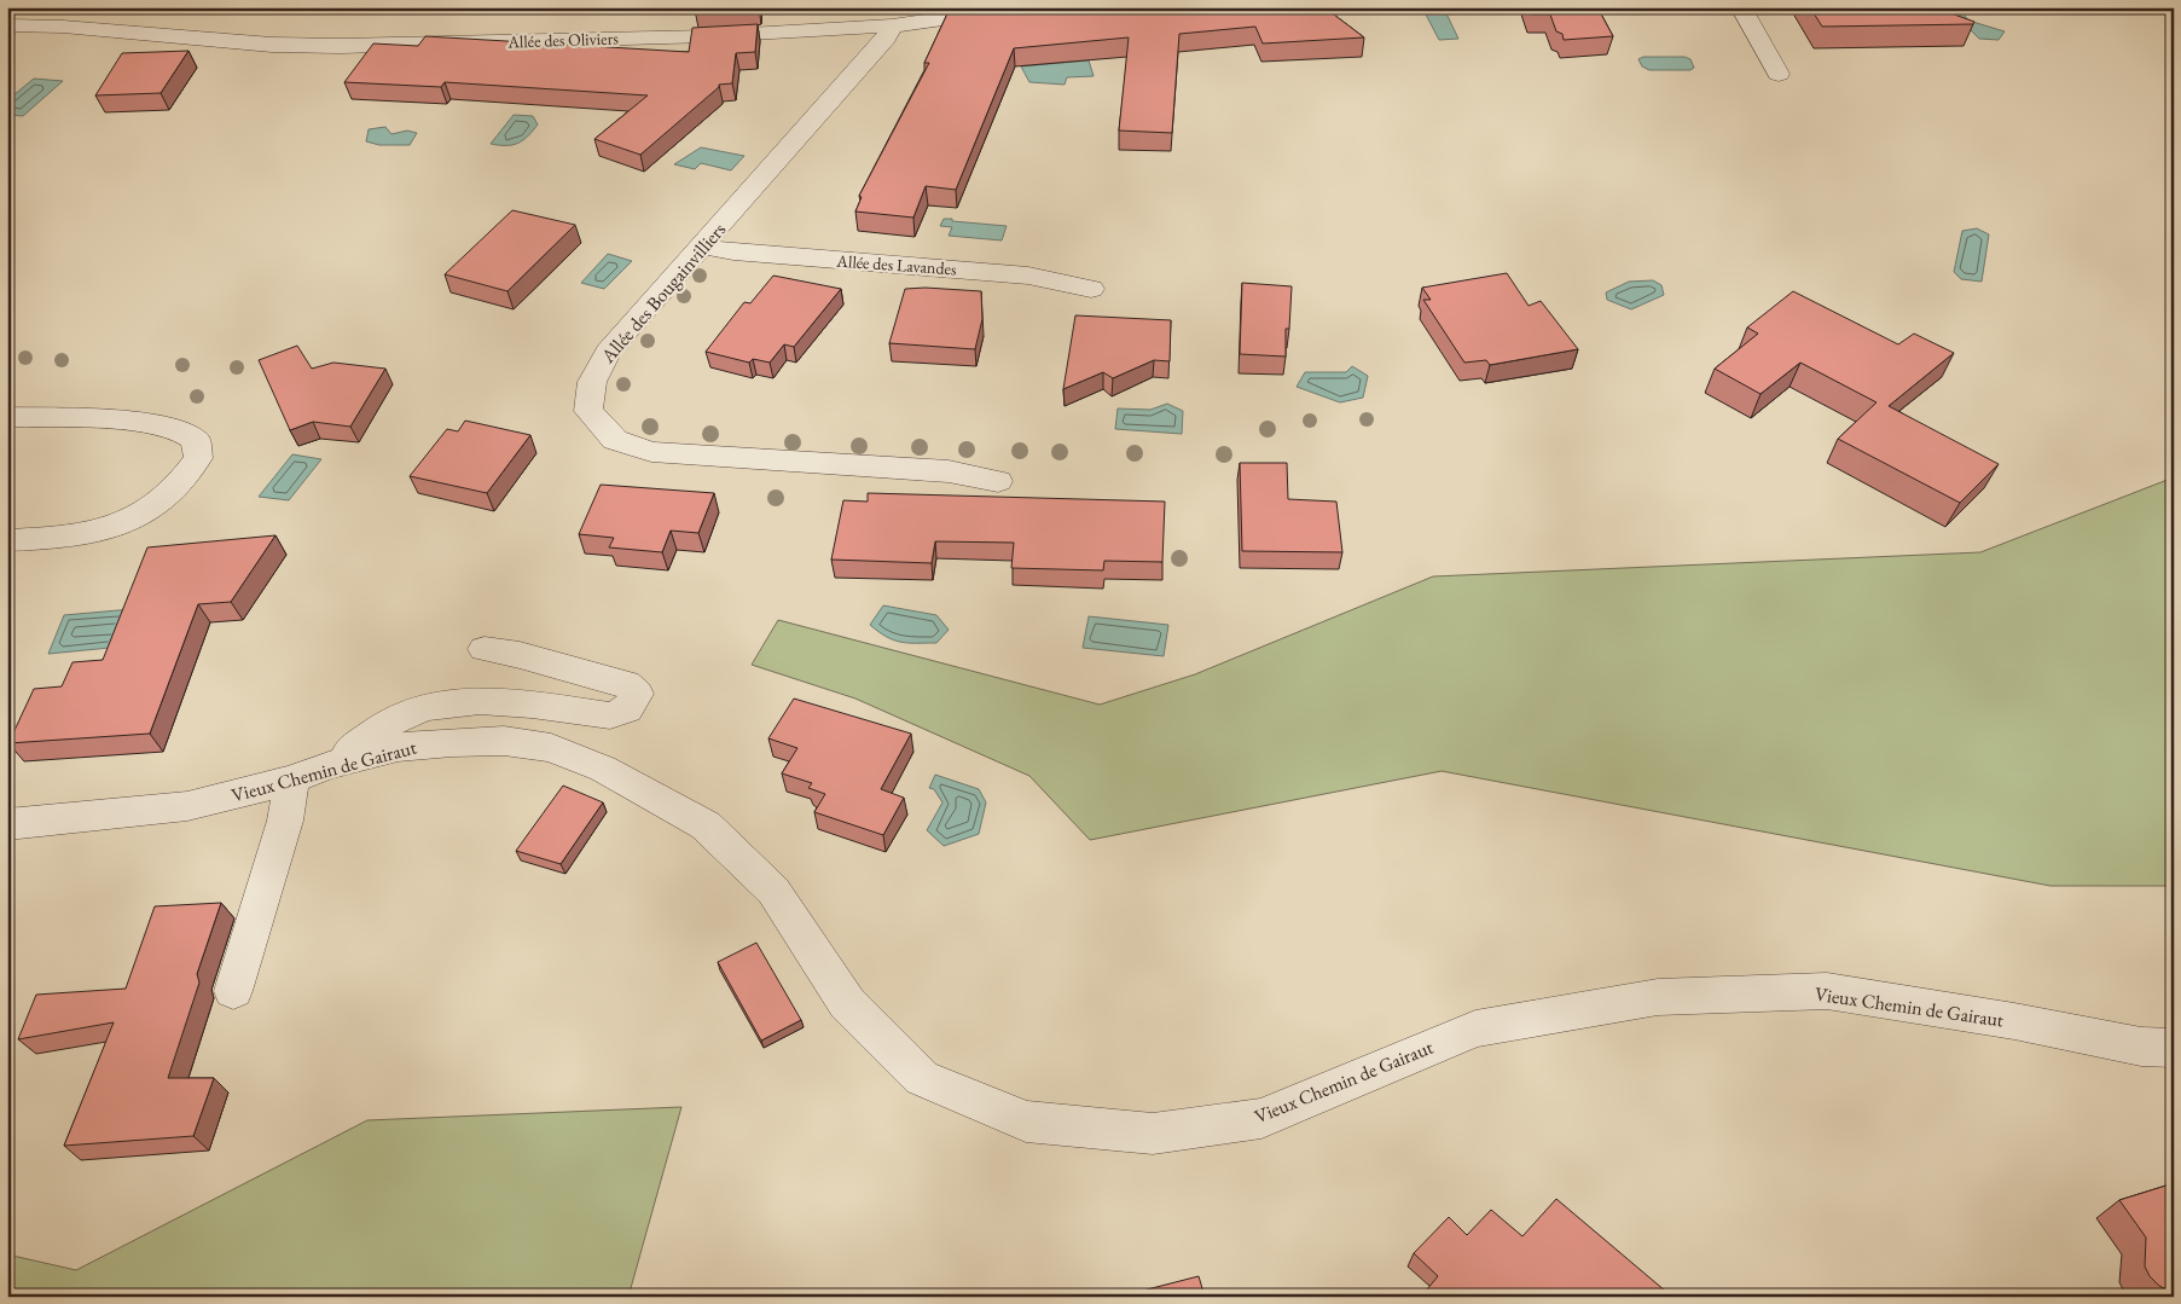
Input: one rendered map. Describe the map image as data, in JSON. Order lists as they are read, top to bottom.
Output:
{
  "streets": {
    "street": [
      "Allée des Oliviers",
      "Allée des Lavandes",
      "Allée des Bougainvilliers",
      "Vieux Chemin de Gairaut"
    ]
  },
  "crossings": [
    ["Allée des Oliviers", "Allée des Bougainvilliers"],
    ["Allée des Lavandes", "Allée des Bougainvilliers"]
  ]
}
